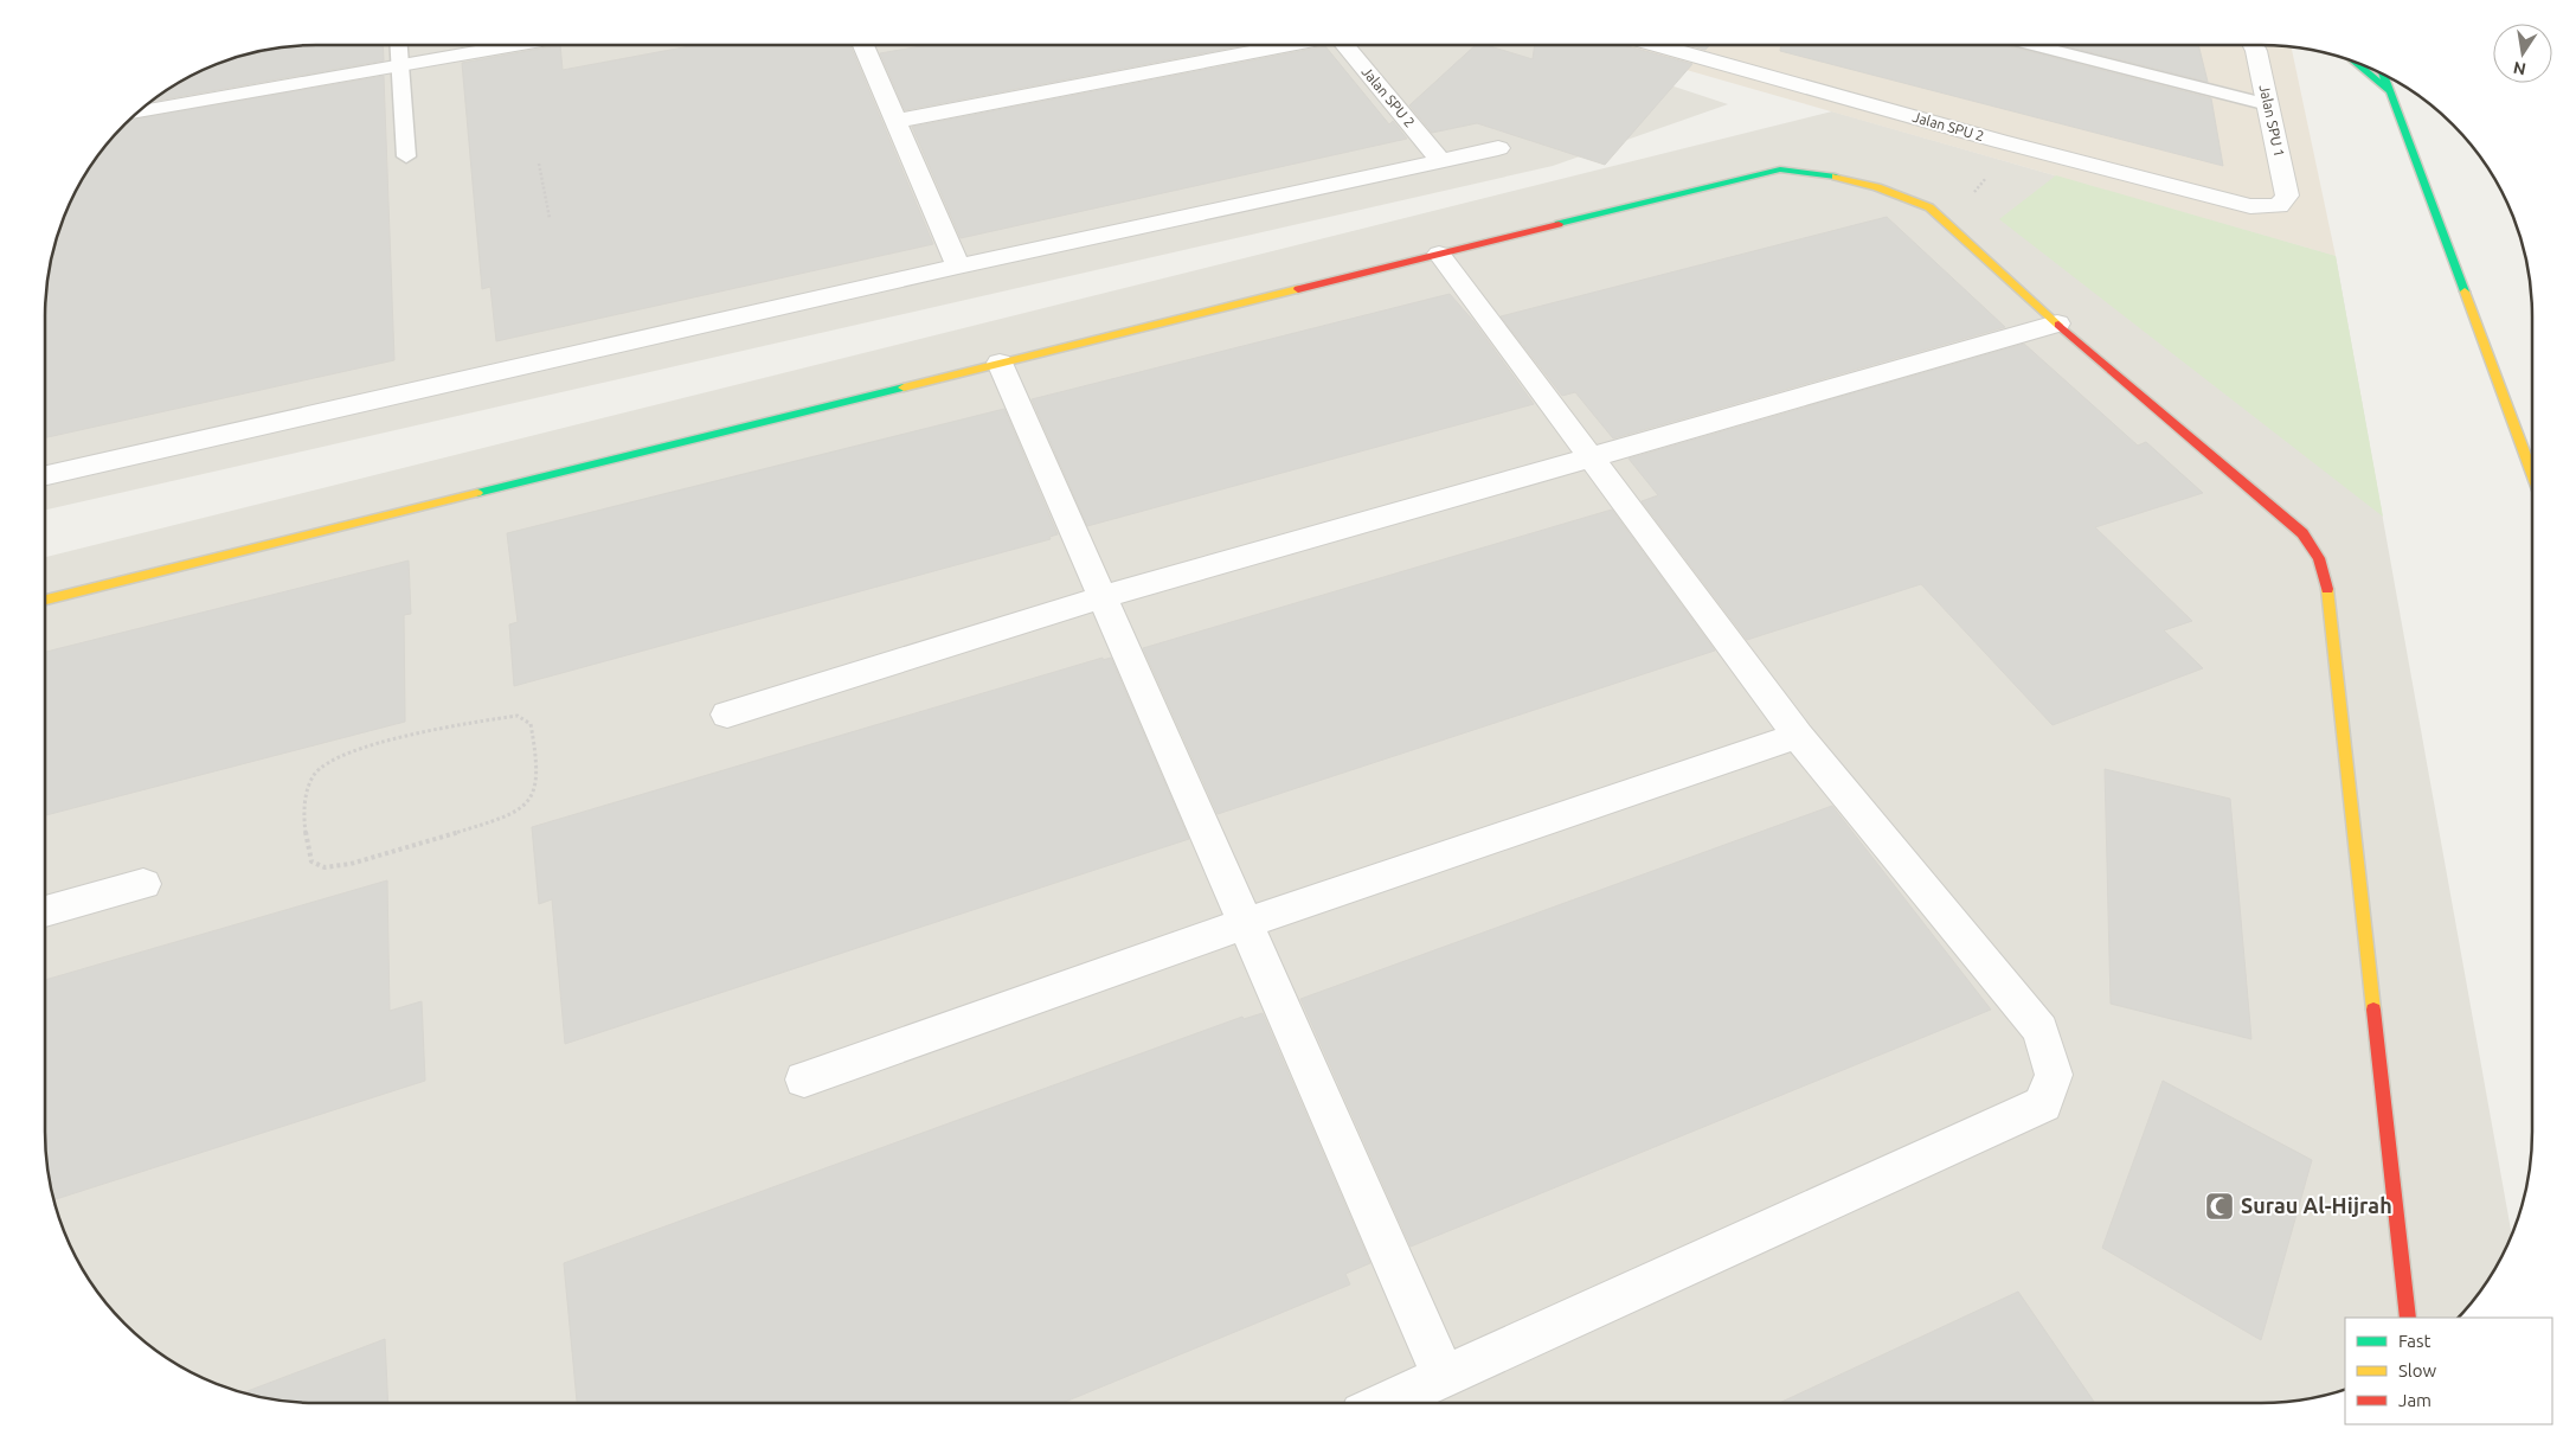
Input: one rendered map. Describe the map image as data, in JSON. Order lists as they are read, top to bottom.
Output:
{
  "streets": {
    "street": ["Jalan SPU 2", "Jalan SPU 1"]
  },
  "crossings": [
    ["Jalan SPU 2", "Jalan SPU 1"]
  ],
  "places": {
    "mosque": ["Surau Al-Hijrah"]
  },
  "legend": ["Fast", "Slow", "Jam"],
  "north": "bottom"
}
